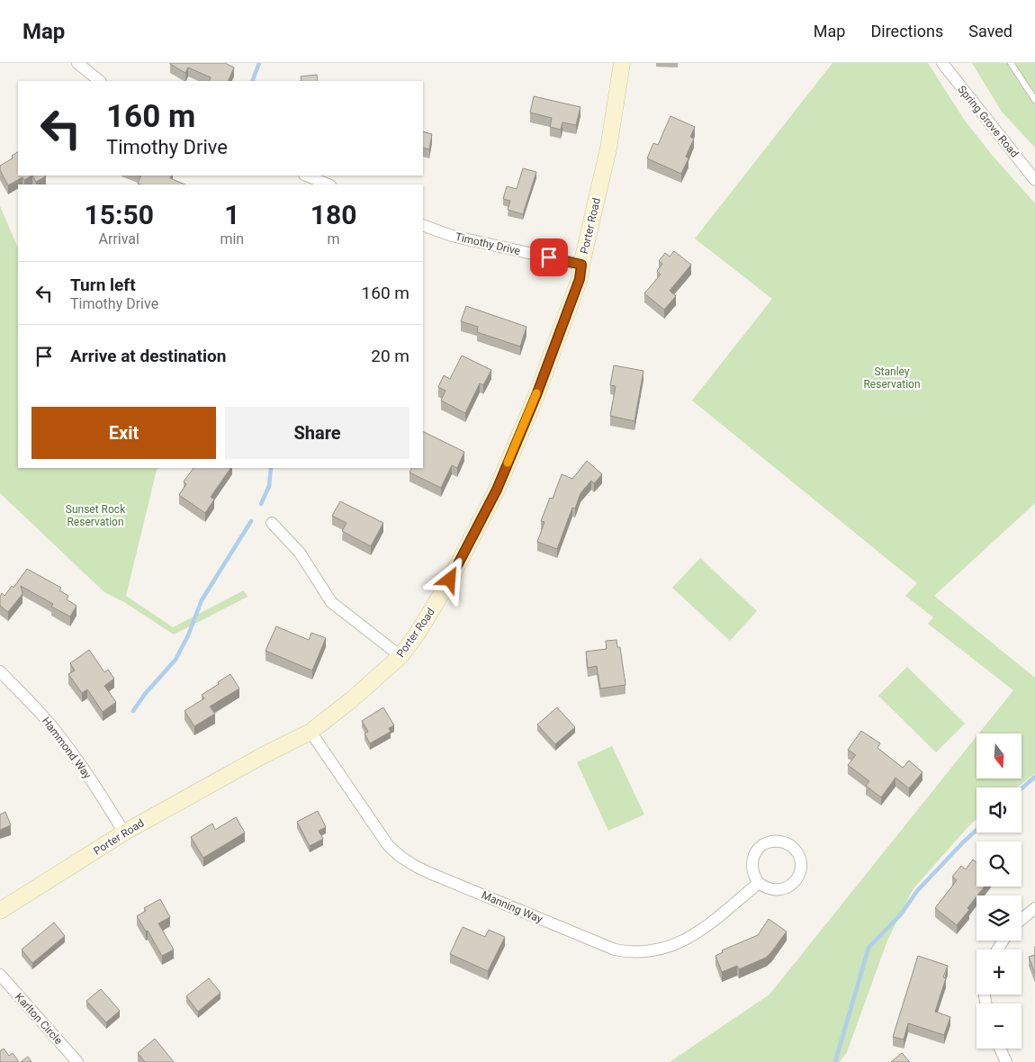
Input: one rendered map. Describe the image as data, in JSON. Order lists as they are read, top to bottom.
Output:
{
  "streets": {
    "street": [
      "Spring Grove Road",
      "Porter Road",
      "Timothy Drive",
      "Hammond Way",
      "Manning Way",
      "Karlton Circle"
    ]
  },
  "crossings": [
    ["Porter Road", "Timothy Drive"],
    ["Porter Road", "Hammond Way"],
    ["Porter Road", "Manning Way"]
  ],
  "parks": ["Stanley Reservation", "Sunset Rock Reservation"],
  "north": "bottom",
  "page": {
    "header": "Map",
    "nav": ["Map", "Directions", "Saved"],
    "turn": ["160 m", "Timothy Drive"],
    "eta": [
      "15:50",
      "Arrival",
      "1",
      "min",
      "180",
      "m"
    ],
    "list": [
      {
        "name": "Turn left",
        "note": "Timothy Drive",
        "value": "160 m"
      },
      {
        "name": "Arrive at destination",
        "value": "20 m"
      }
    ],
    "buttons": ["Exit", "Share"],
    "map_buttons": ["+", "−"]
  }
}
